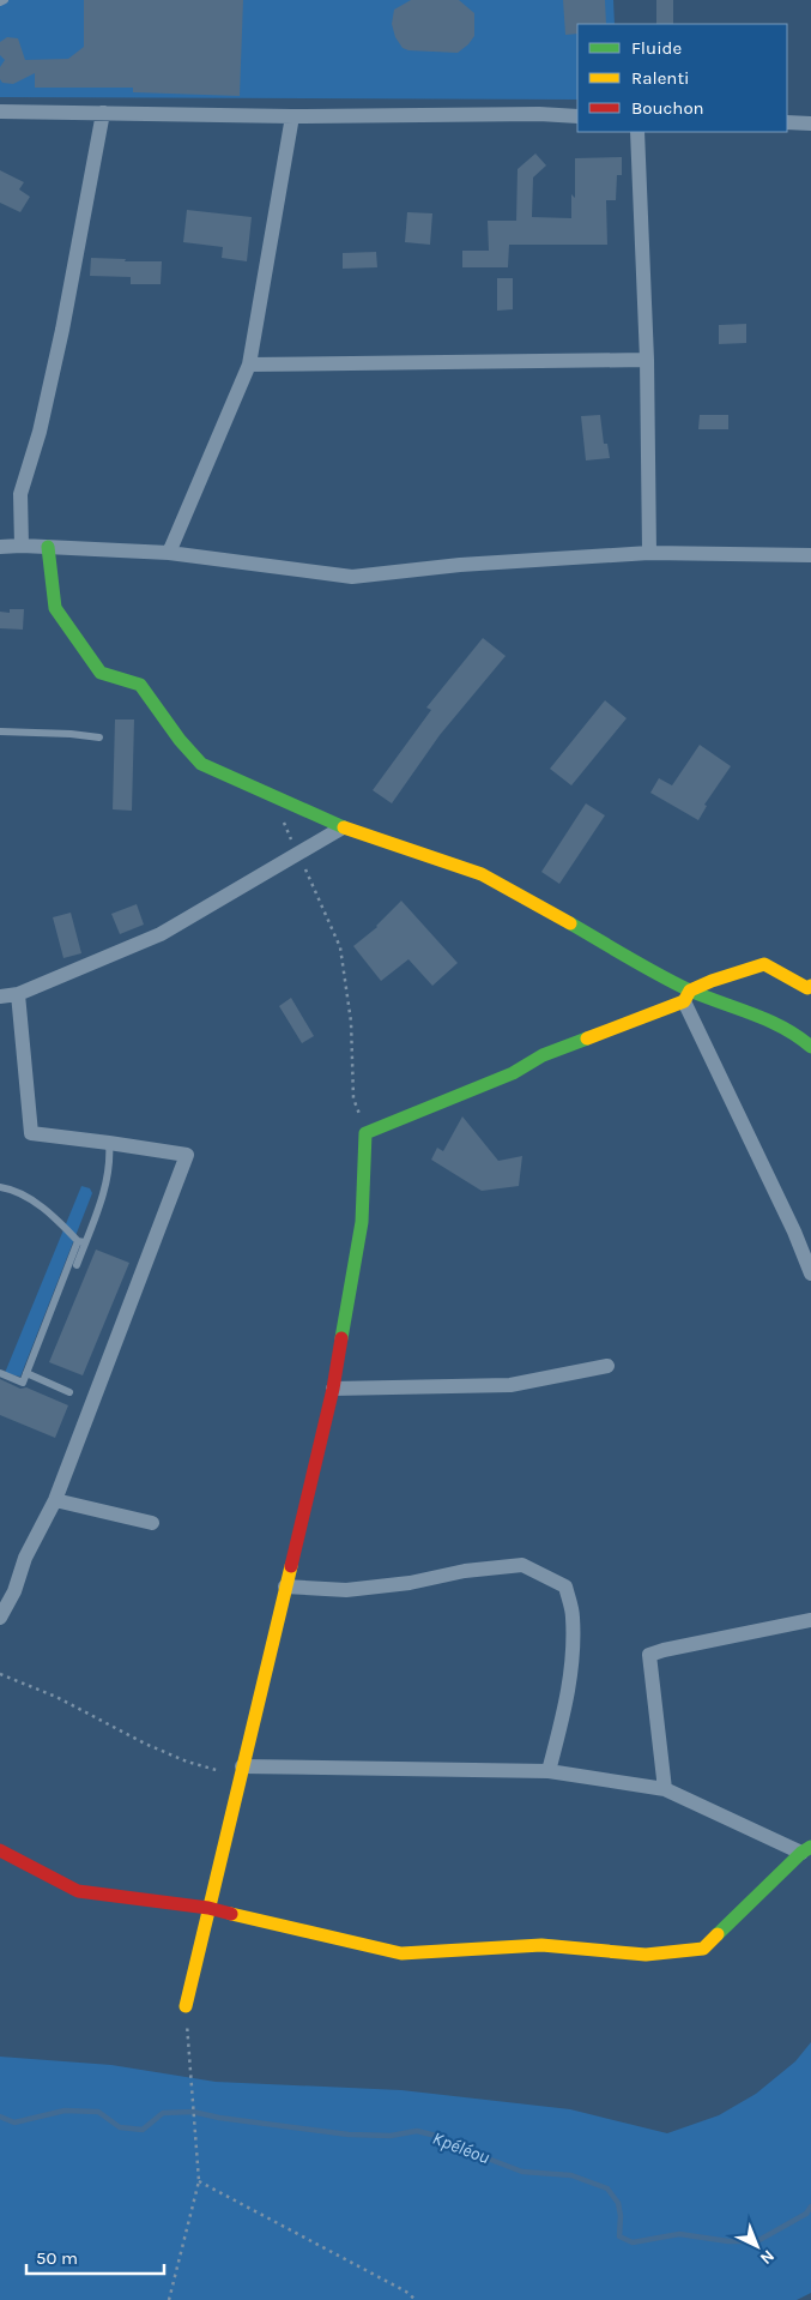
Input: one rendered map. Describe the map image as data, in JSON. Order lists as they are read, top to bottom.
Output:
{
  "water": ["Kpéléou"],
  "legend": ["Fluide", "Ralenti", "Bouchon"],
  "scale_bar": "50 m",
  "north": "bottom right"
}
